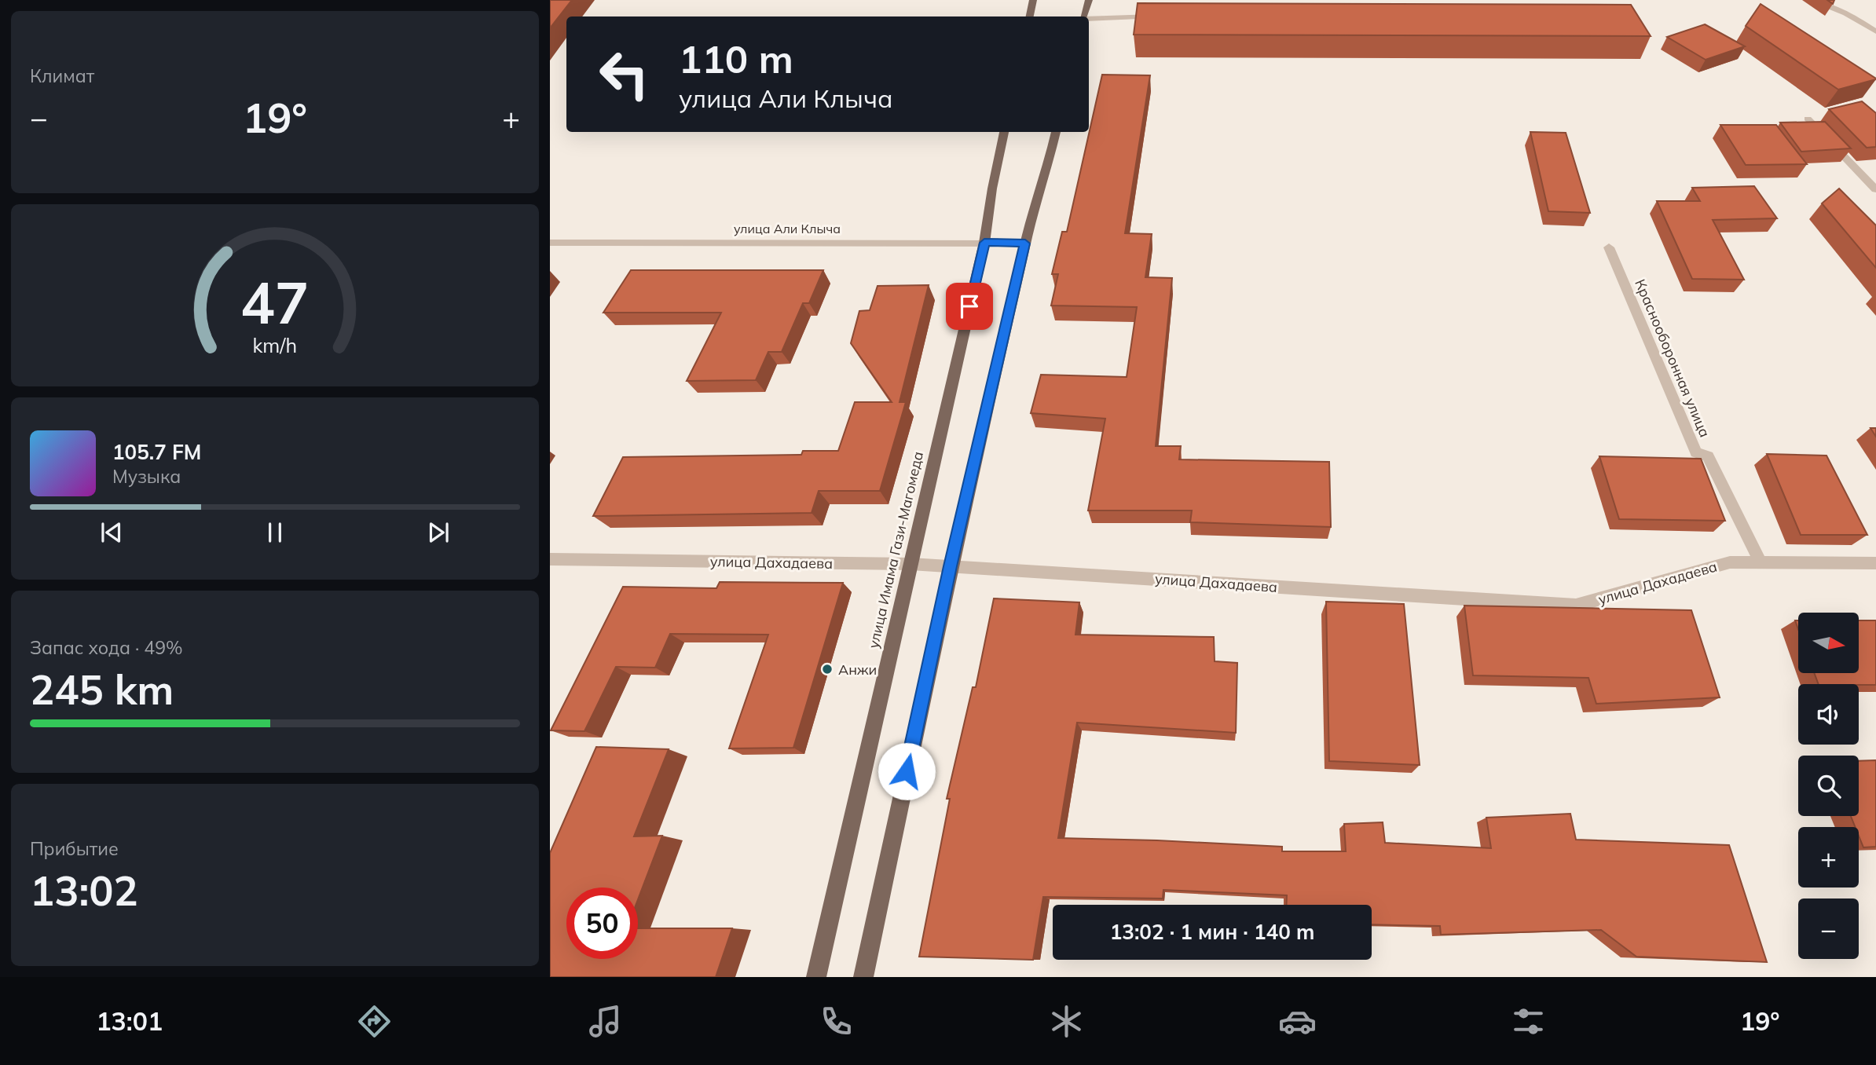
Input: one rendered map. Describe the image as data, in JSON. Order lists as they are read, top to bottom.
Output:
{
  "streets": {
    "main road": ["улица Имама Гази-Магомеда"],
    "street": ["улица Али Клыча", "Краснооборонная улица", "улица Дахадаева"]
  },
  "crossings": [
    ["улица Али Клыча", "улица Имама Гази-Магомеда"],
    ["Краснооборонная улица", "улица Дахадаева"],
    ["улица Имама Гази-Магомеда", "улица Дахадаева"]
  ],
  "places": ["Анжи"],
  "north": "right",
  "page": {
    "tile": [
      "Климат",
      ["Запас хода · 49%", "245 km"],
      ["Прибытие", "13:02"]
    ],
    "turn": ["110 m", "улица Али Клыча"],
    "heat": ["−", "19°", "+"],
    "song": ["105.7 FM", "Музыка"],
    "map_buttons": ["+", "−"],
    "limit": "50",
    "trip": "13:02 · 1 мин · 140 m",
    "tabs": ["13:01", "19°"],
    "gauge": ["47", "km/h"]
  }
}
